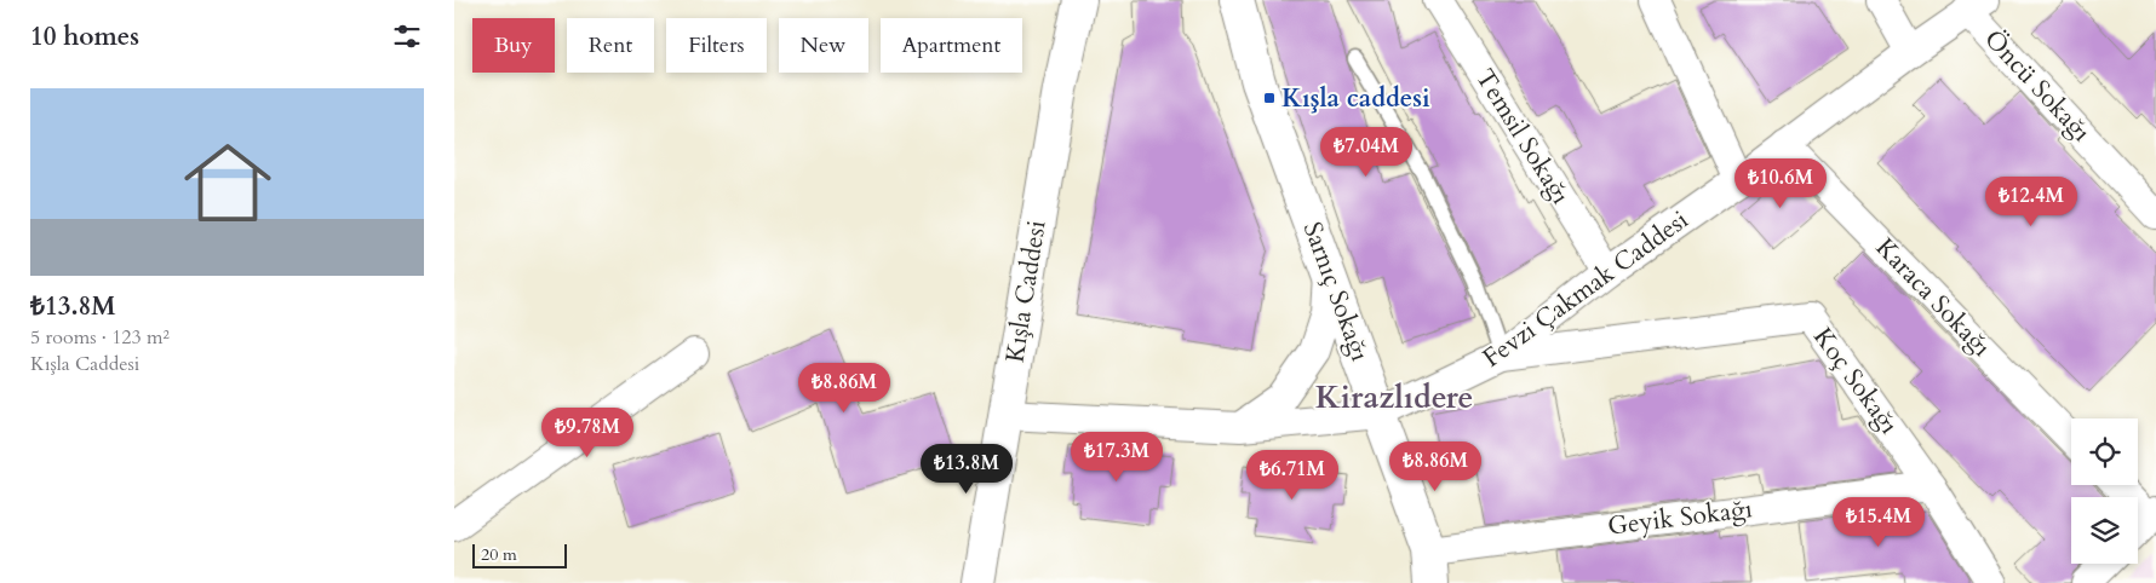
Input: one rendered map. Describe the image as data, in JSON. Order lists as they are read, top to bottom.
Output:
{
  "streets": {
    "street": [
      "Öncü Sokağı",
      "Temsil Sokağı",
      "Fevzi Çakmak Caddesi",
      "Kışla Caddesi",
      "Sarnıç Sokağı",
      "Karaca Sokağı",
      "Koç Sokağı",
      "Geyik Sokağı"
    ]
  },
  "crossings": [
    ["Öncü Sokağı", "Fevzi Çakmak Caddesi"],
    ["Temsil Sokağı", "Fevzi Çakmak Caddesi"],
    ["Fevzi Çakmak Caddesi", "Sarnıç Sokağı"],
    ["Fevzi Çakmak Caddesi", "Karaca Sokağı"],
    ["Fevzi Çakmak Caddesi", "Koç Sokağı"],
    ["Sarnıç Sokağı", "Geyik Sokağı"],
    ["Koç Sokağı", "Geyik Sokağı"]
  ],
  "districts": ["Kirazlıdere"],
  "places": {
    "transit": ["Kışla caddesi"]
  },
  "scale_bar": "20 m",
  "page": {
    "heading": "10 homes",
    "chip": [
      "Buy",
      "Rent",
      "Filters",
      "New",
      "Apartment"
    ],
    "list": [
      {
        "name": "₺13.8M",
        "note": "5 rooms · 123 m² · Kışla Caddesi"
      }
    ],
    "price": [
      "₺7.04M",
      "₺10.6M",
      "₺12.4M",
      "₺8.86M",
      "₺9.78M",
      "₺17.3M",
      "₺8.86M",
      "₺13.8M",
      "₺6.71M",
      "₺15.4M"
    ],
    "scale": "20 m"
  }
}
